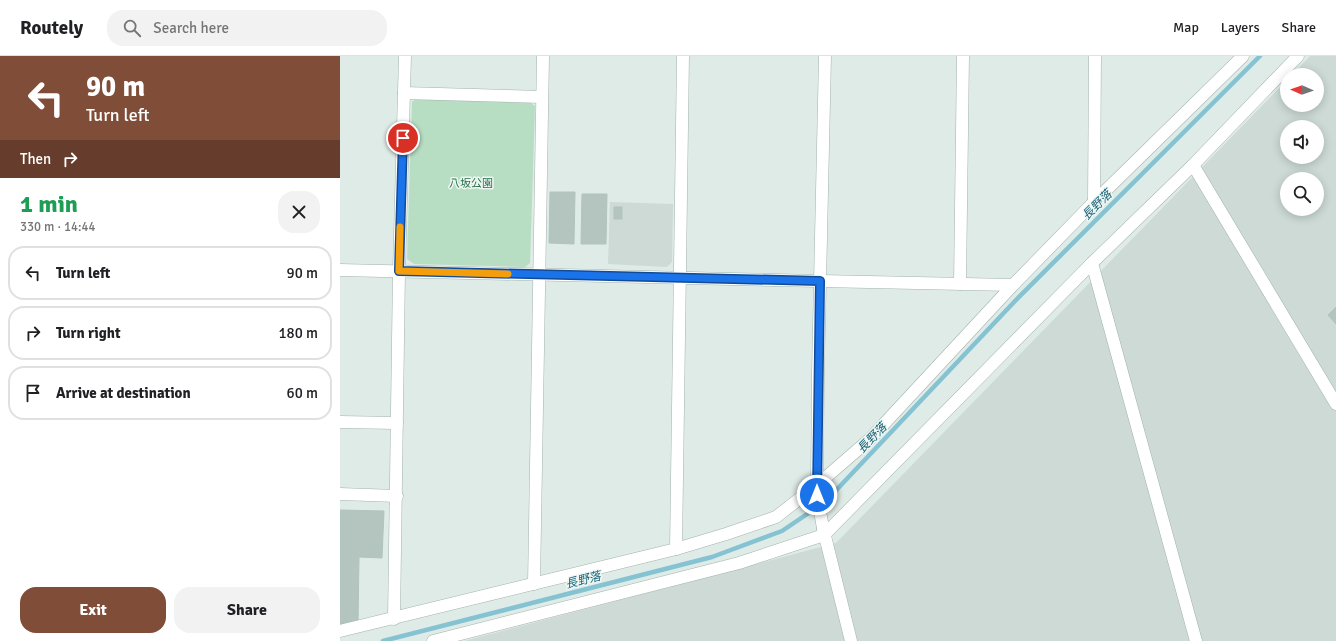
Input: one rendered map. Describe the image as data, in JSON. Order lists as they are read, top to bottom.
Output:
{
  "water": ["長野落"],
  "parks": ["八坂公園"],
  "north": "left",
  "page": {
    "header": "Routely",
    "search": "Search here",
    "nav": ["Map", "Layers", "Share"],
    "turn": ["90 m", "Turn left"],
    "then": "Then",
    "heading": ["1 min", "330 m · 14:44"],
    "list": [
      {
        "name": "Turn left",
        "value": "90 m"
      },
      {
        "name": "Turn right",
        "value": "180 m"
      },
      {
        "name": "Arrive at destination",
        "value": "60 m"
      }
    ],
    "buttons": ["Exit", "Share"]
  }
}
